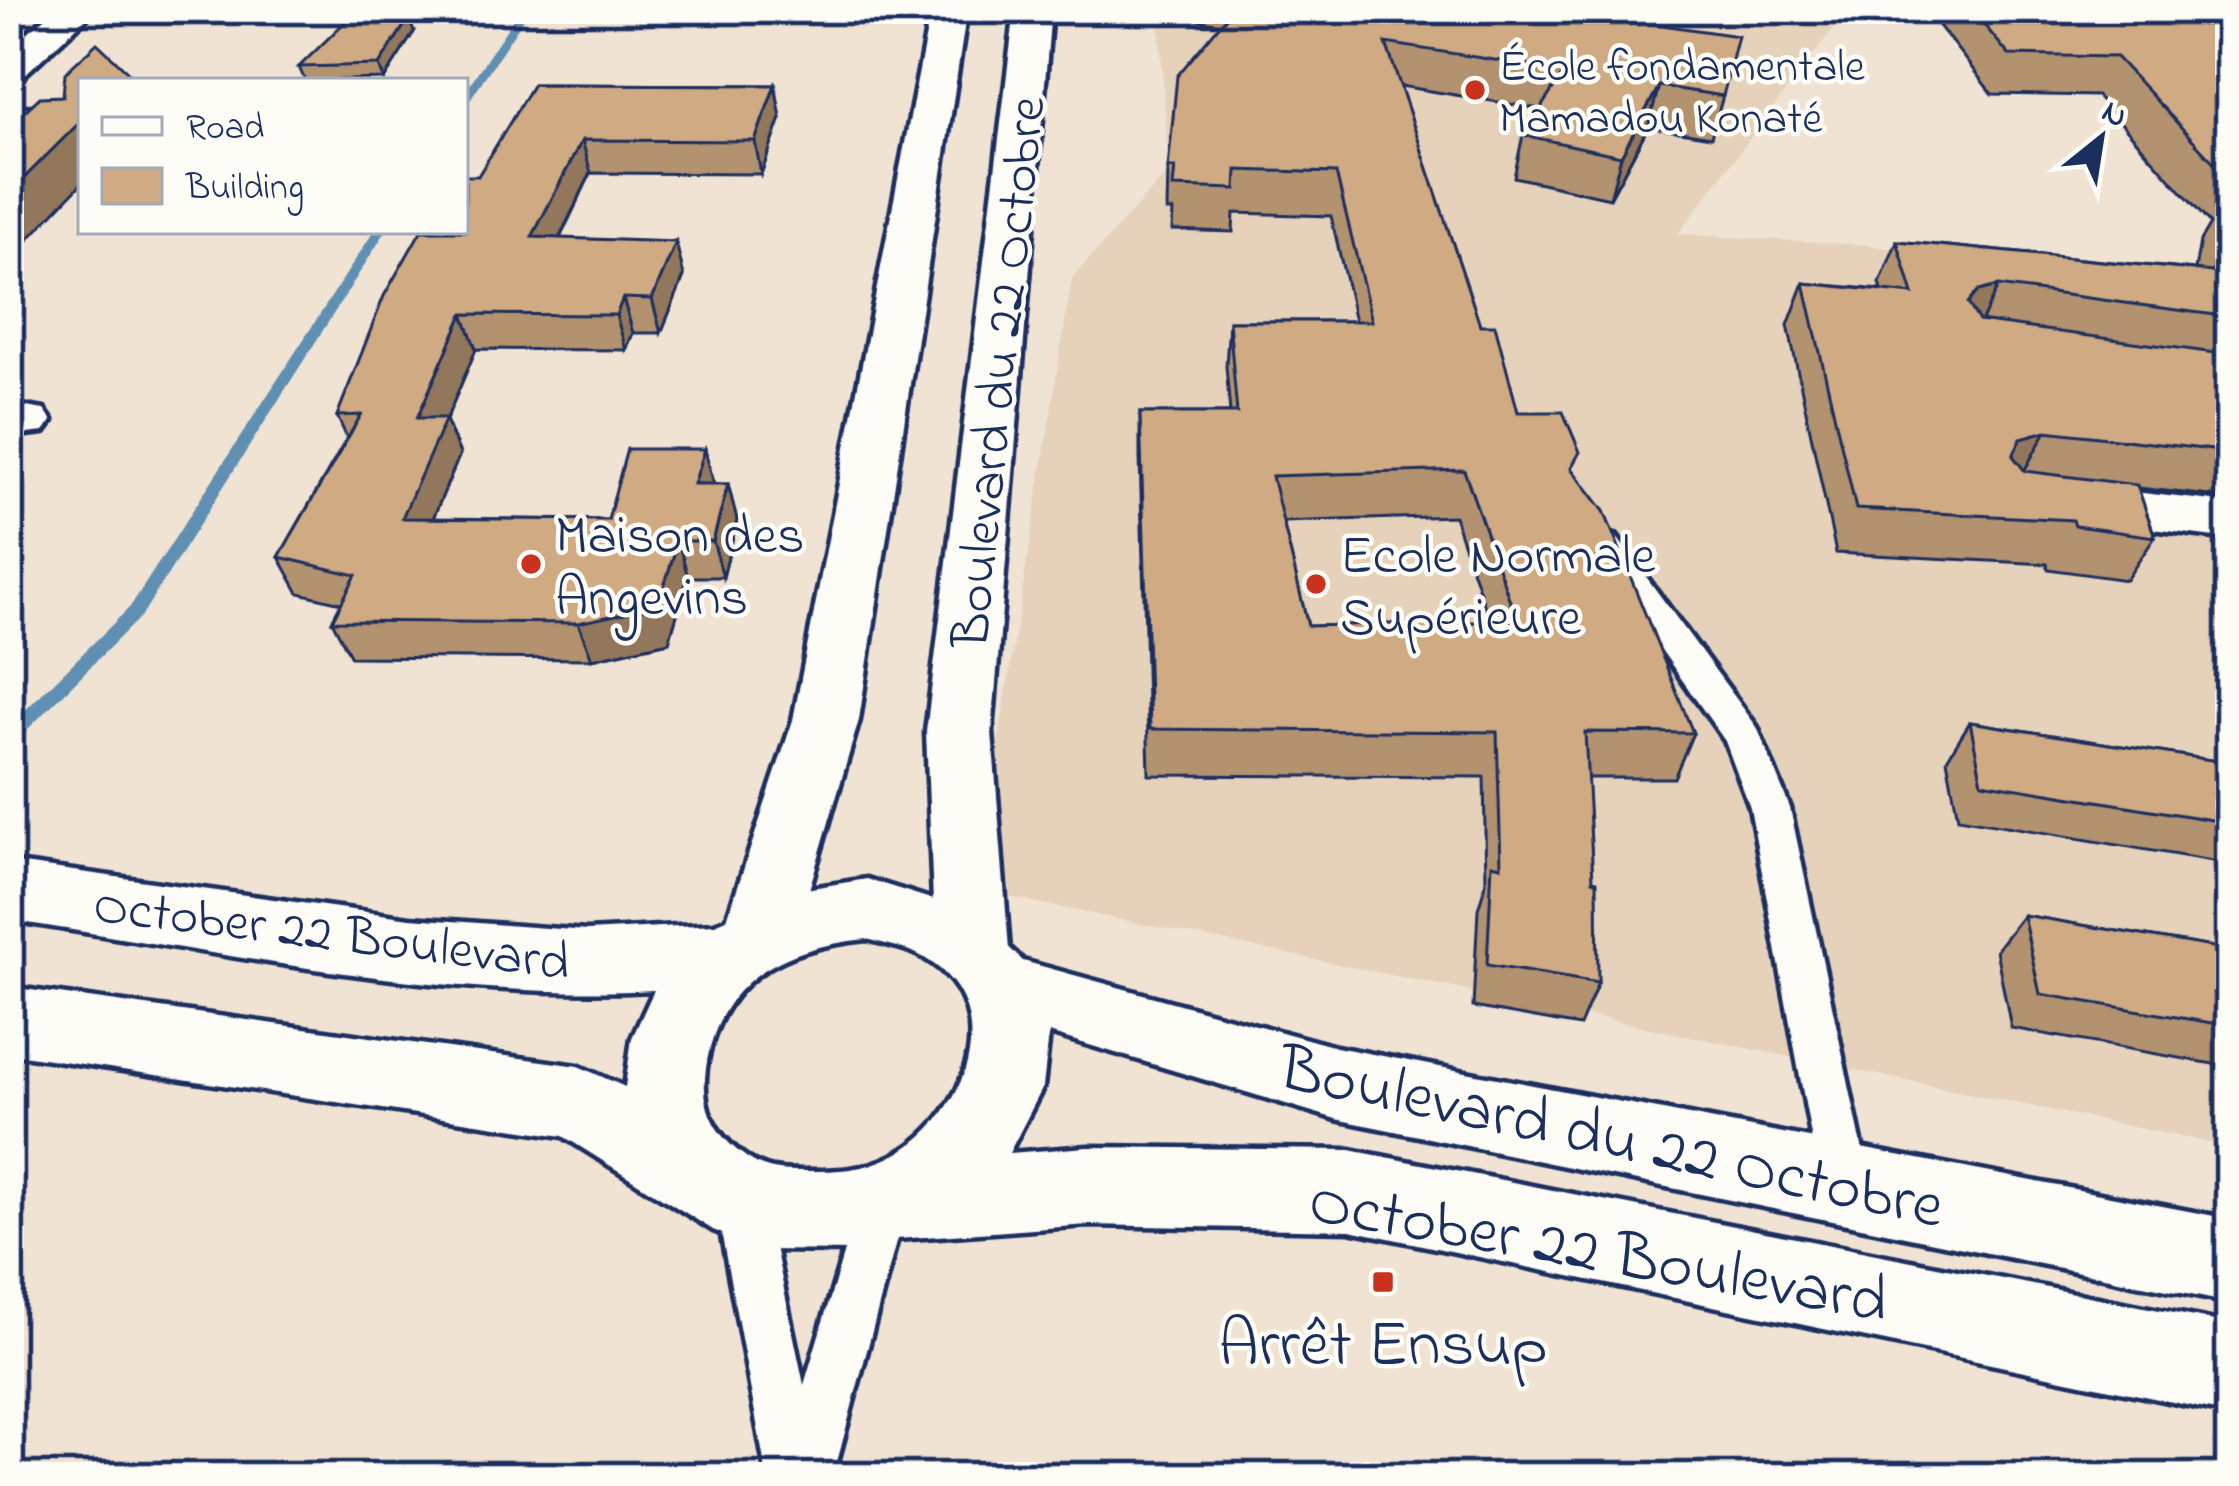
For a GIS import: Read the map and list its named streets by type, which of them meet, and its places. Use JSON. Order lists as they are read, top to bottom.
{
  "streets": {
    "main road": ["Boulevard du 22 Octobre", "October 22 Boulevard"]
  },
  "crossings": [
    ["Boulevard du 22 Octobre", "October 22 Boulevard"]
  ],
  "places": {
    "other": ["École fondamentale Mamadou Konaté", "Maison des Angevins", "Ecole Normale Supérieure"],
    "transit": ["Arrêt Ensup"]
  },
  "legend": ["Road", "Building"],
  "north": "top right"
}
